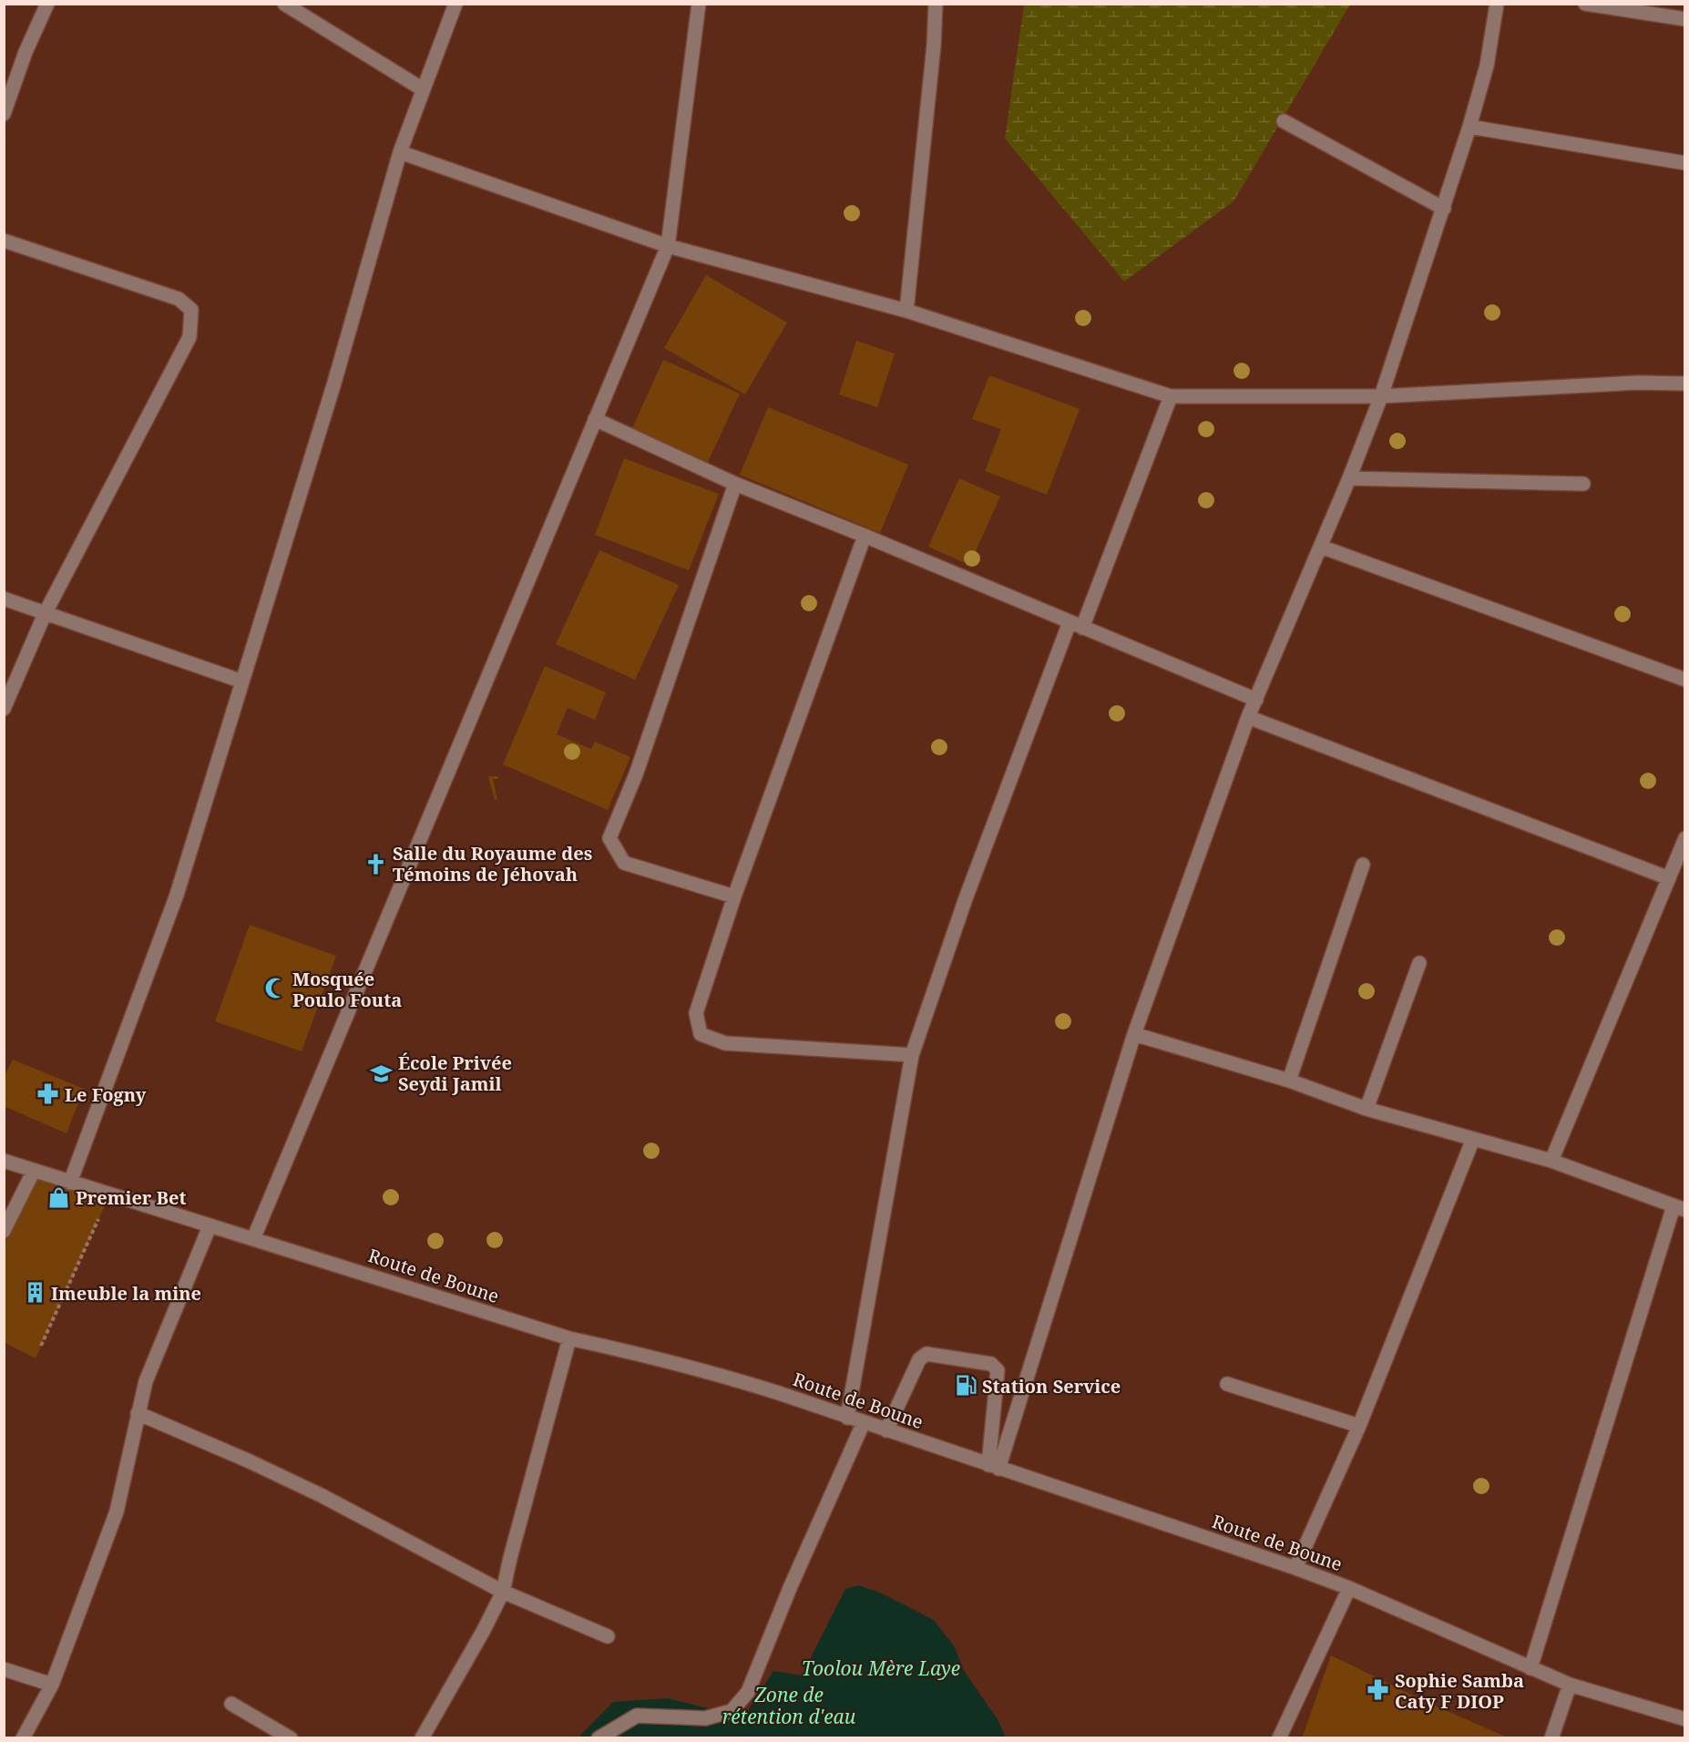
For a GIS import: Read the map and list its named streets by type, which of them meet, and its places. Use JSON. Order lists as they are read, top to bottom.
{
  "streets": {
    "street": ["Route de Boune"]
  },
  "water": ["Toolou Mère Laye", "Zone de rétention d'eau"],
  "places": {
    "church": ["Salle du Royaume des Témoins de Jéhovah"],
    "mosque": ["Mosquée Poulo Fouta"],
    "school or university": ["École Privée Seydi Jamil"],
    "pharmacy": ["Le Fogny", "Sophie Samba Caty F DIOP"],
    "shop": ["Premier Bet"],
    "building": ["Imeuble la mine"],
    "fuel station": ["Station Service"]
  }
}
